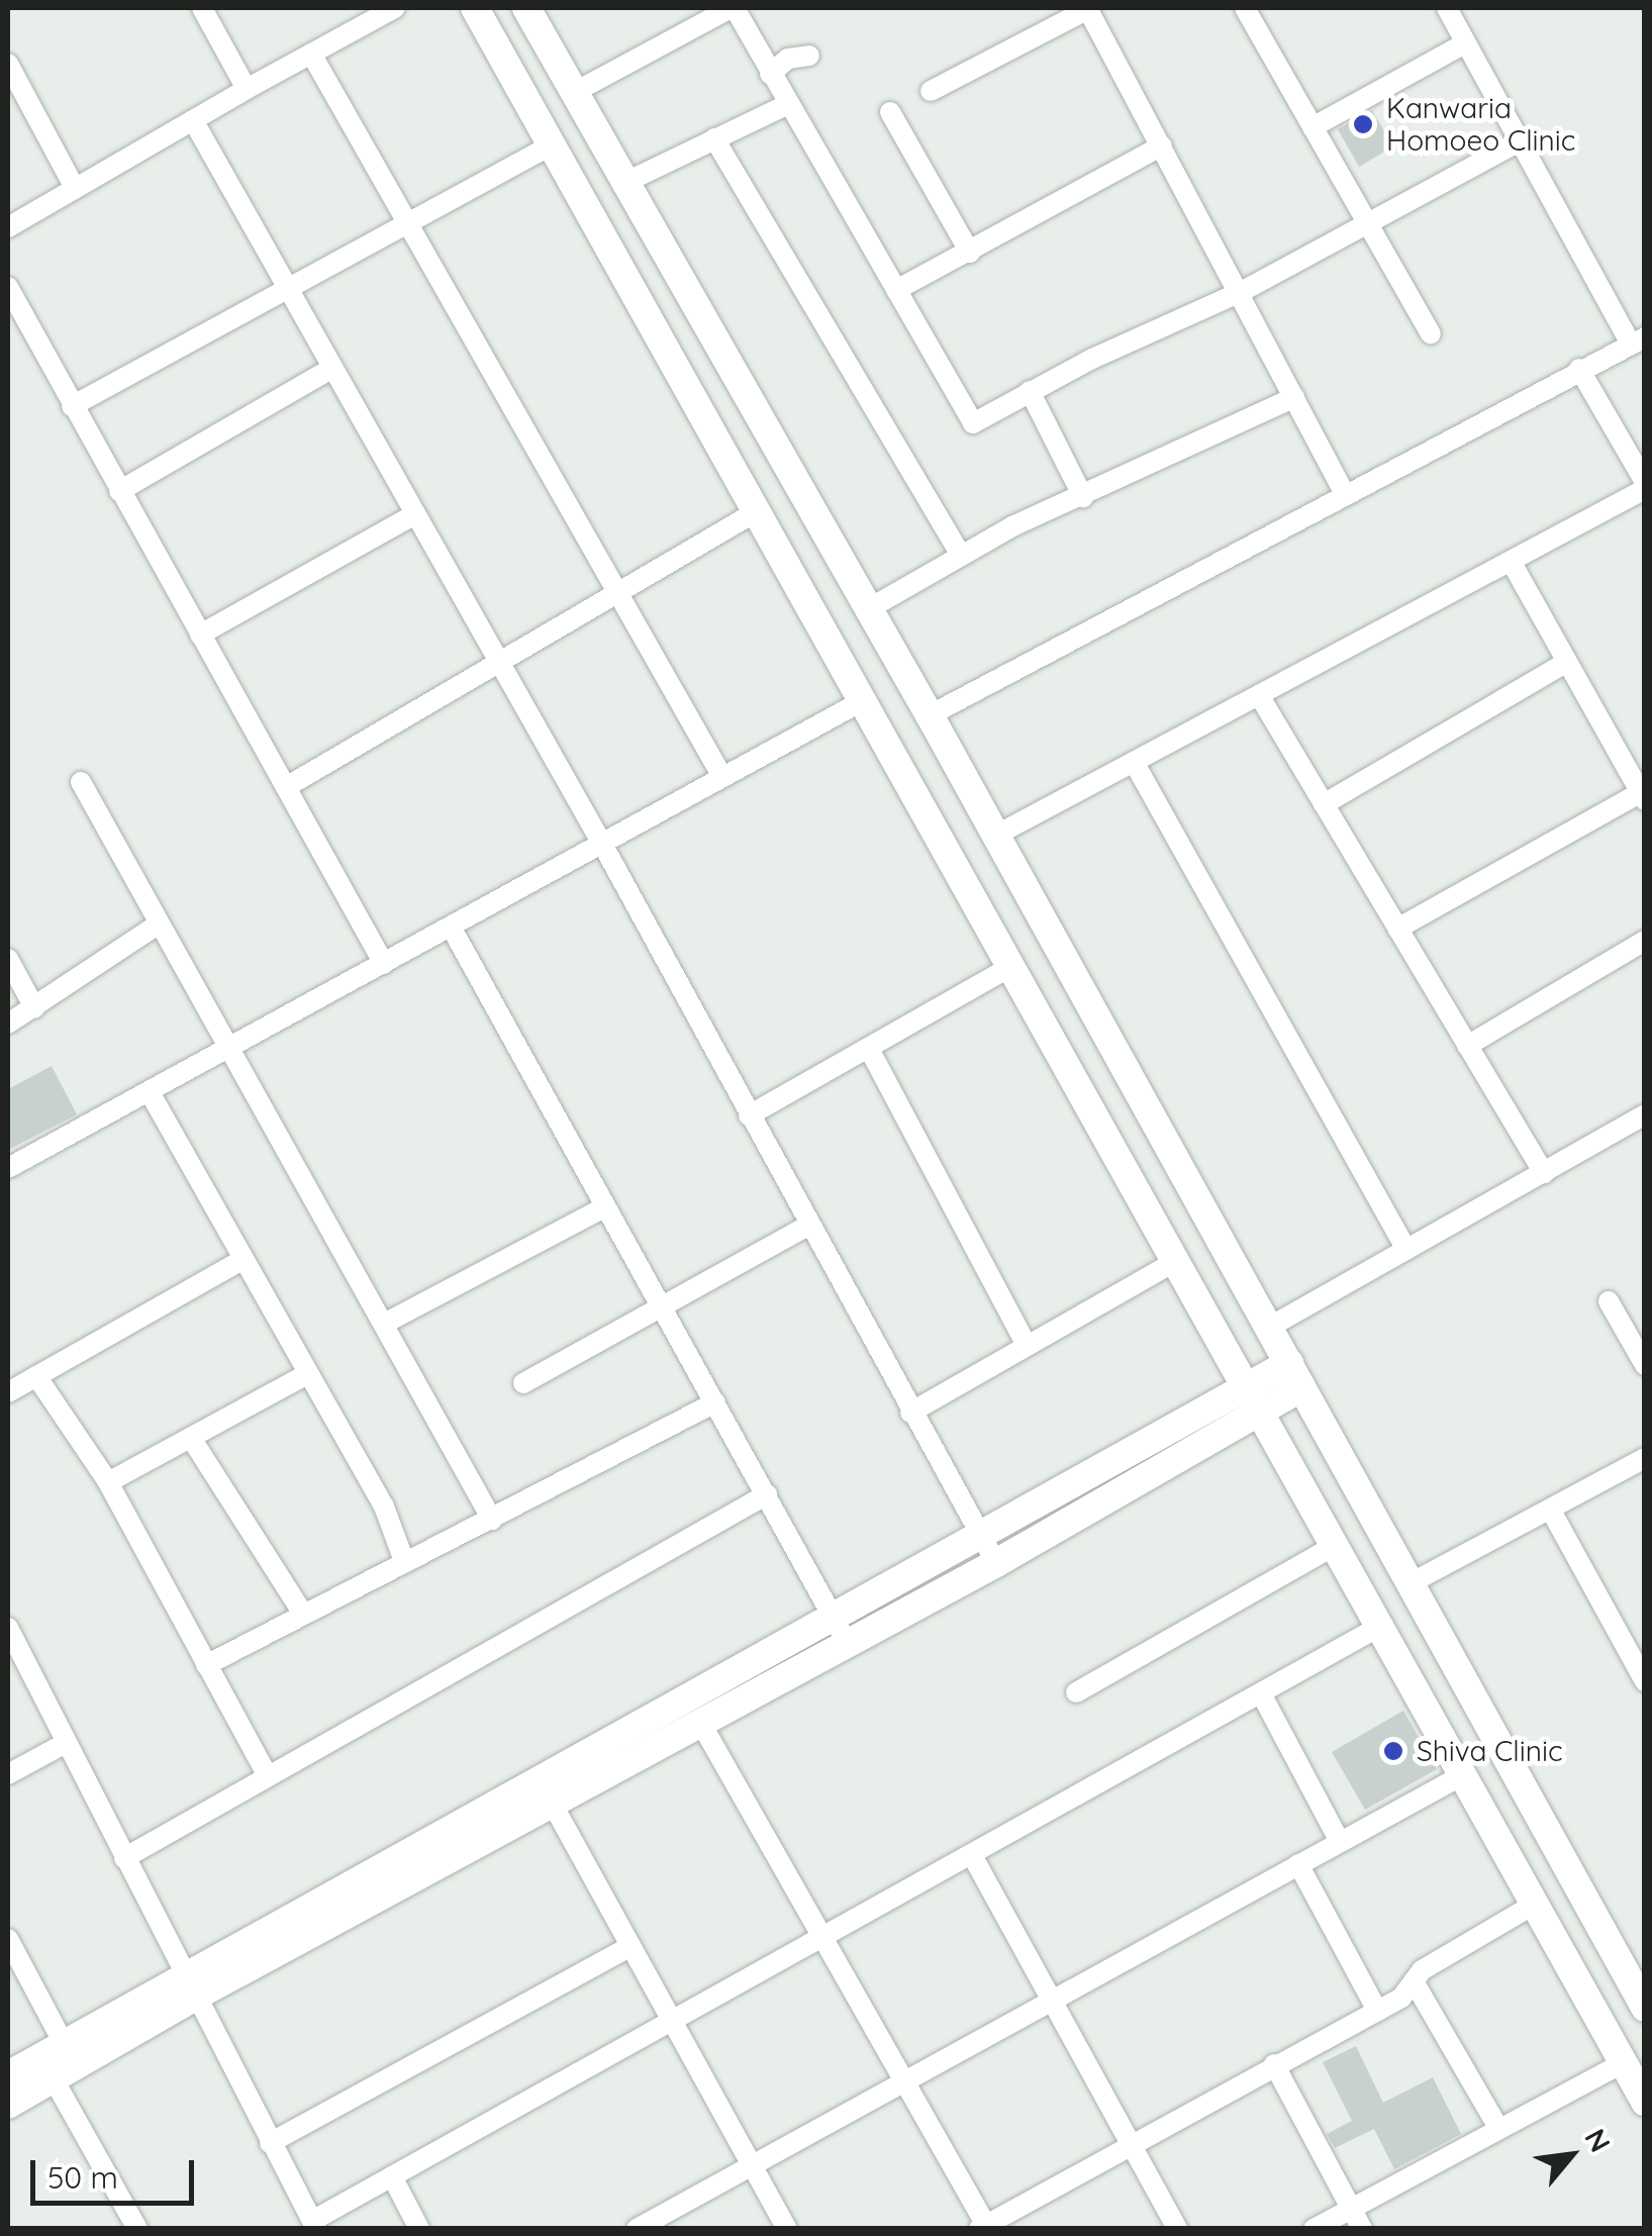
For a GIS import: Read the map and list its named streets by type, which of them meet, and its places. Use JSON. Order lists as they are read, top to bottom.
{
  "places": ["Kanwaria Homoeo Clinic", "Shiva Clinic"],
  "scale_bar": "50 m",
  "north": "top right"
}
